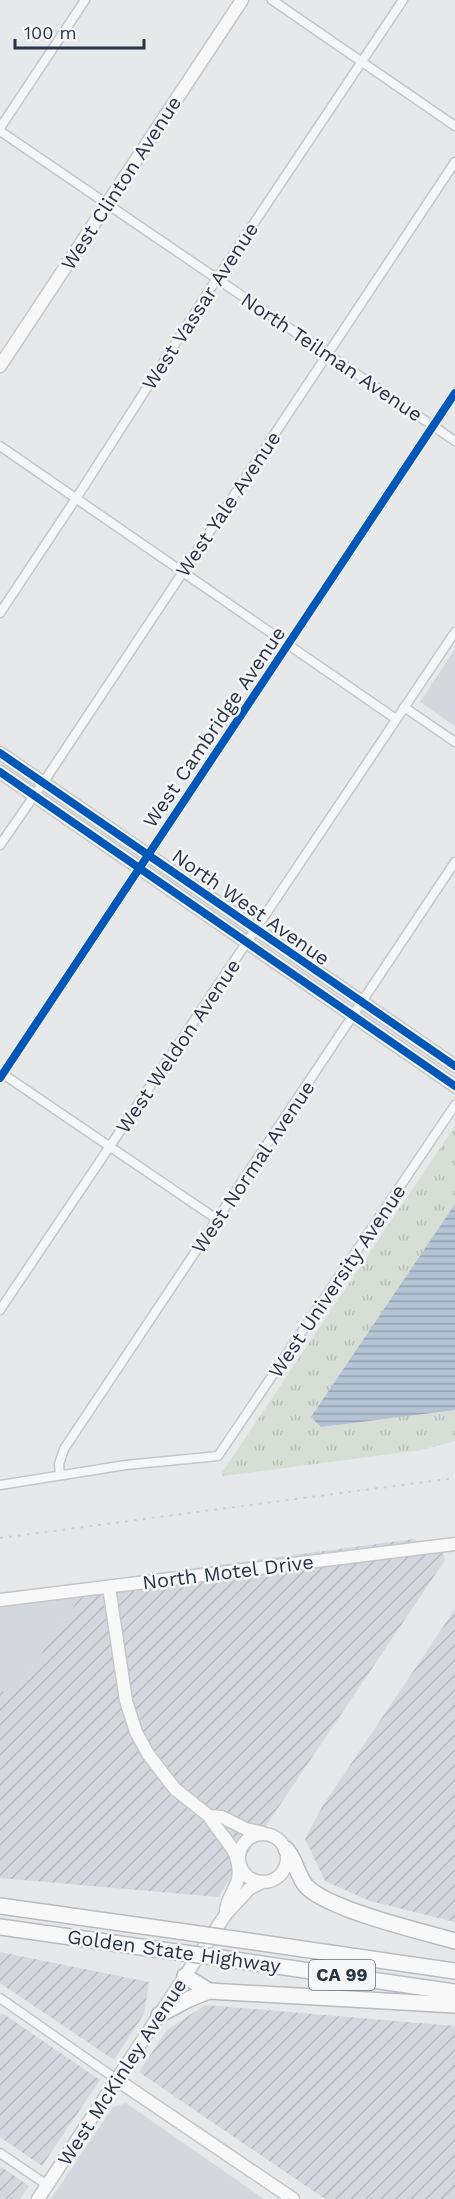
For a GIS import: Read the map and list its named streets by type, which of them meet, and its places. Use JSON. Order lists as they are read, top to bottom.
{
  "streets": {
    "highway": ["Golden State Highway", "CA 99"],
    "main road": [
      "West Clinton Avenue",
      "North West Avenue",
      "North Motel Drive",
      "West McKinley Avenue"
    ],
    "street": [
      "West Vassar Avenue",
      "North Teilman Avenue",
      "West Yale Avenue",
      "West Cambridge Avenue",
      "West Weldon Avenue",
      "West Normal Avenue",
      "West University Avenue"
    ]
  },
  "crossings": [
    ["West Clinton Avenue", "North Teilman Avenue"],
    ["West Vassar Avenue", "North Teilman Avenue"],
    ["North Teilman Avenue", "West Yale Avenue"],
    ["North Teilman Avenue", "West Cambridge Avenue"],
    ["West Yale Avenue", "North West Avenue"],
    ["West Cambridge Avenue", "North West Avenue"],
    ["North West Avenue", "West Weldon Avenue"],
    ["North West Avenue", "West Normal Avenue"],
    ["West Normal Avenue", "West University Avenue"]
  ],
  "scale_bar": "100 m"
}
